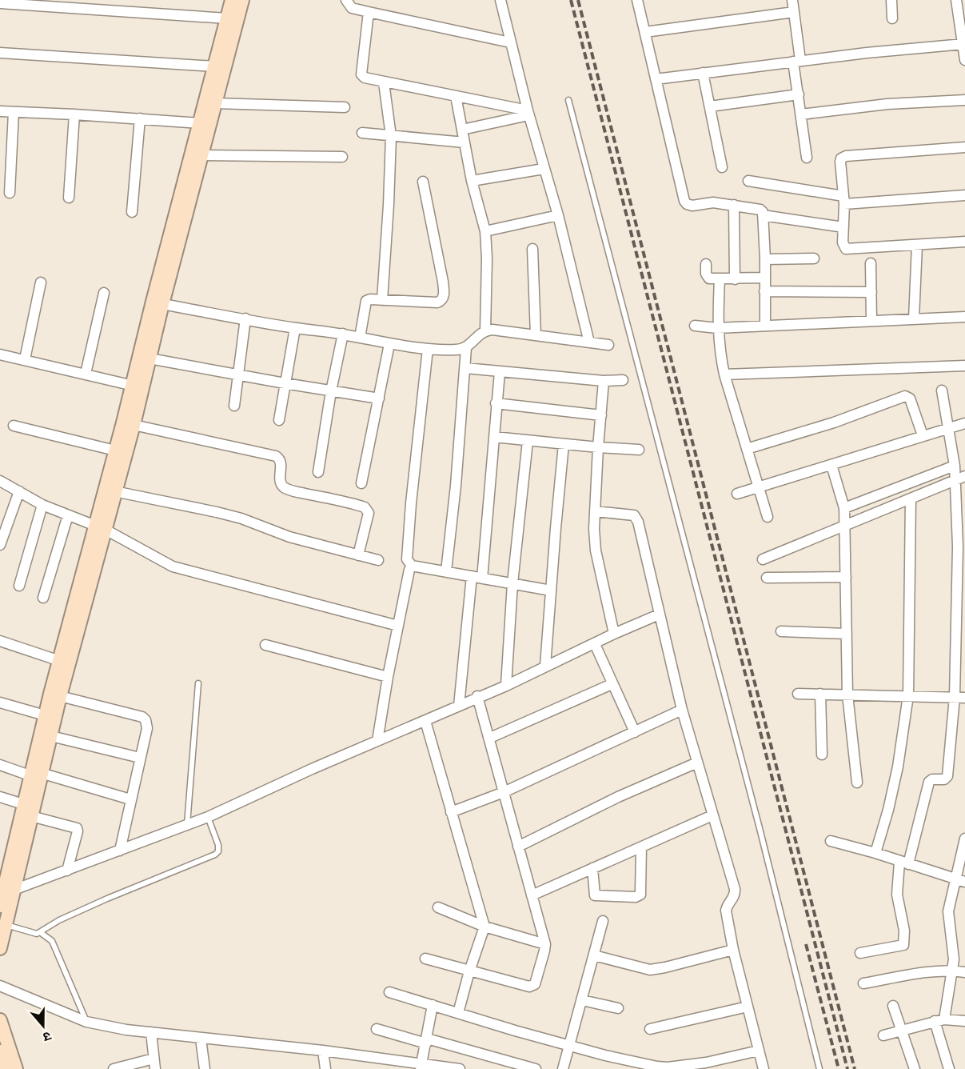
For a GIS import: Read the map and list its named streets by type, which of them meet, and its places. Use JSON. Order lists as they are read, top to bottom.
{
  "north": "bottom"
}
